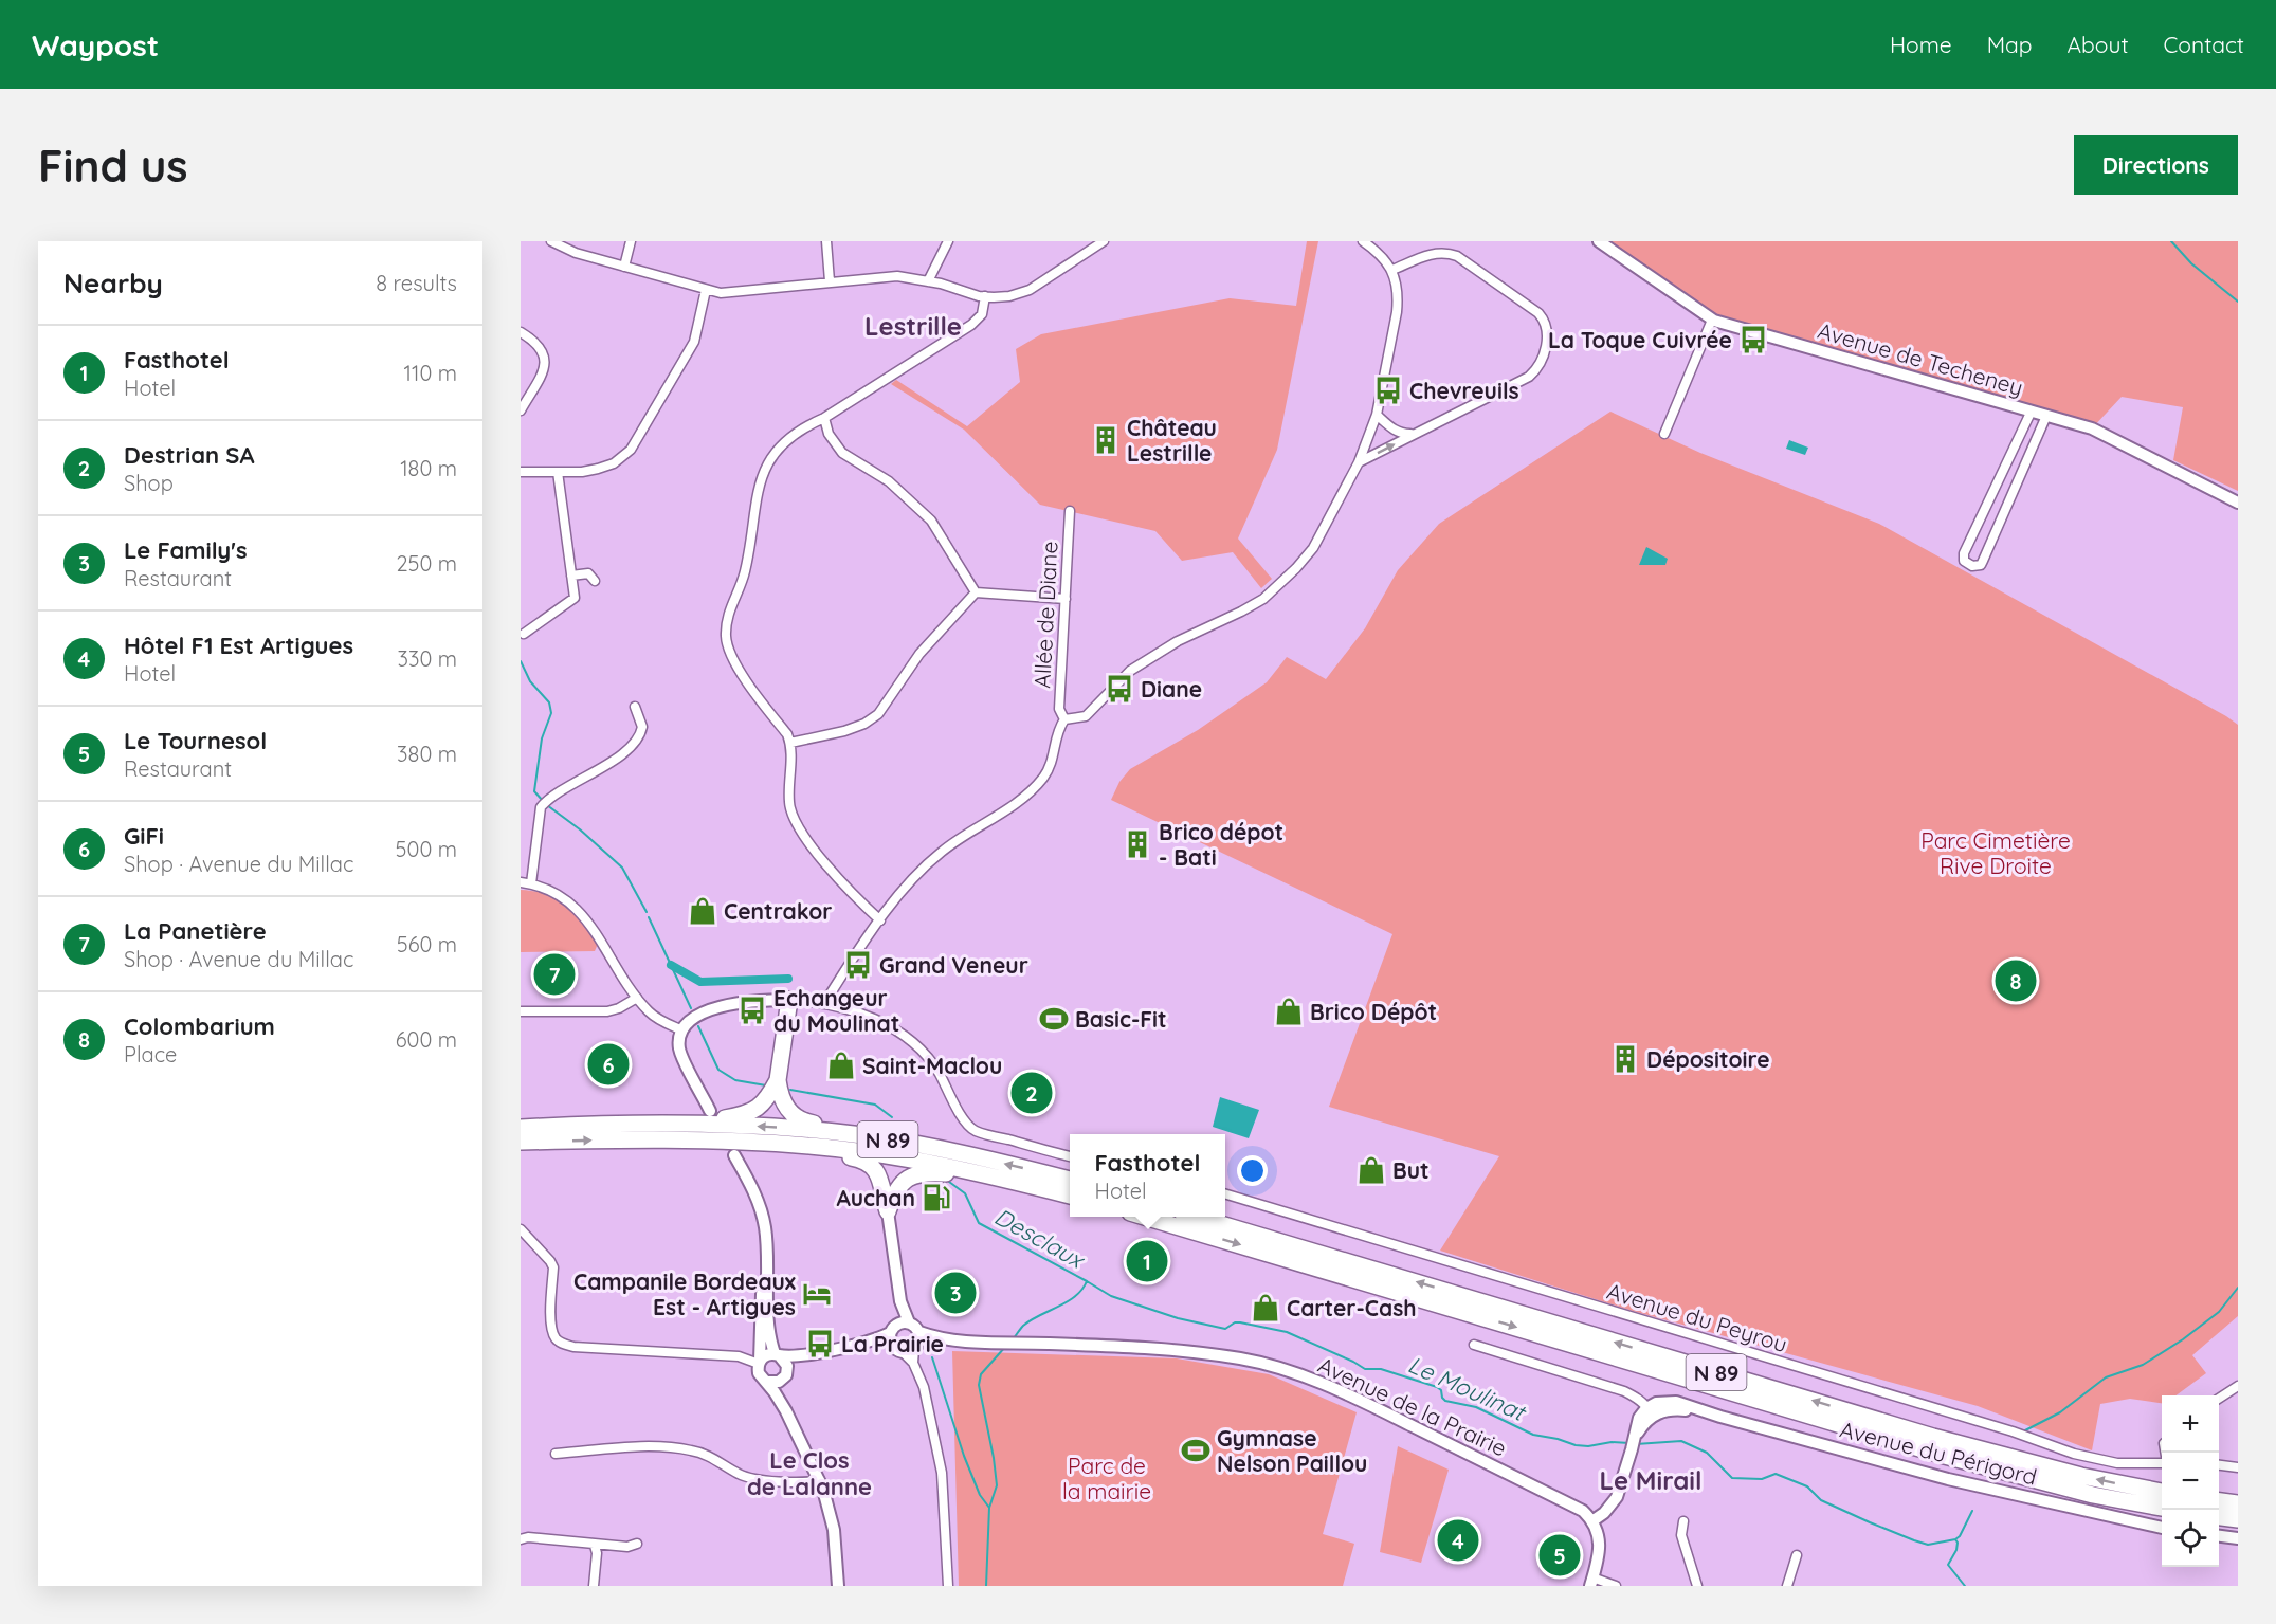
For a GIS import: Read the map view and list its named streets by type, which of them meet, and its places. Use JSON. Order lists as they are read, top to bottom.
{
  "streets": {
    "highway": ["N 89"],
    "street": [
      "Avenue de Techeney",
      "Allée de Diane",
      "Avenue du Peyrou",
      "Avenue de la Prairie",
      "Avenue du Périgord"
    ]
  },
  "districts": ["Lestrille", "Le Clos de Lalanne", "Le Mirail"],
  "water": ["Desclaux", "Le Moulinat"],
  "parks": ["Parc Cimetière Rive Droite", "Parc de la mairie"],
  "places": {
    "bus stop": [
      "La Toque Cuivrée",
      "Chevreuils",
      "Diane",
      "Grand Veneur",
      "Echangeur du Moulinat",
      "La Prairie"
    ],
    "building": ["Château Lestrille", "Brico dépot - Bati", "Dépositoire"],
    "shop": [
      "Centrakor",
      "Brico Dépôt",
      "Saint-Maclou",
      "But",
      "Carter-Cash"
    ],
    "sports": ["Basic-Fit", "Gymnase Nelson Paillou"],
    "fuel station": ["Auchan"],
    "hotel": ["Campanile Bordeaux Est - Artigues"]
  },
  "page": {
    "header": "Waypost",
    "nav": [
      "Home",
      "Map",
      "About",
      "Contact"
    ],
    "buttons": "Directions",
    "title": "Find us",
    "heading": ["Nearby", "8 results"],
    "list": [
      {
        "mark": "1",
        "name": "Fasthotel",
        "note": "Hotel",
        "value": "110 m"
      },
      {
        "mark": "2",
        "name": "Destrian SA",
        "note": "Shop",
        "value": "180 m"
      },
      {
        "mark": "3",
        "name": "Le Family's",
        "note": "Restaurant",
        "value": "250 m"
      },
      {
        "mark": "4",
        "name": "Hôtel F1 Est Artigues",
        "note": "Hotel",
        "value": "330 m"
      },
      {
        "mark": "5",
        "name": "Le Tournesol",
        "note": "Restaurant",
        "value": "380 m"
      },
      {
        "mark": "6",
        "name": "GiFi",
        "note": "Shop · Avenue du Millac",
        "value": "500 m"
      },
      {
        "mark": "7",
        "name": "La Panetière",
        "note": "Shop · Avenue du Millac",
        "value": "560 m"
      },
      {
        "mark": "8",
        "name": "Colombarium",
        "note": "Place",
        "value": "600 m"
      }
    ],
    "pins": [
      "7",
      "8",
      "6",
      "2",
      "1",
      "3",
      "4",
      "5"
    ],
    "popup": ["Fasthotel", "Hotel"],
    "map_buttons": ["+", "−"]
  }
}
